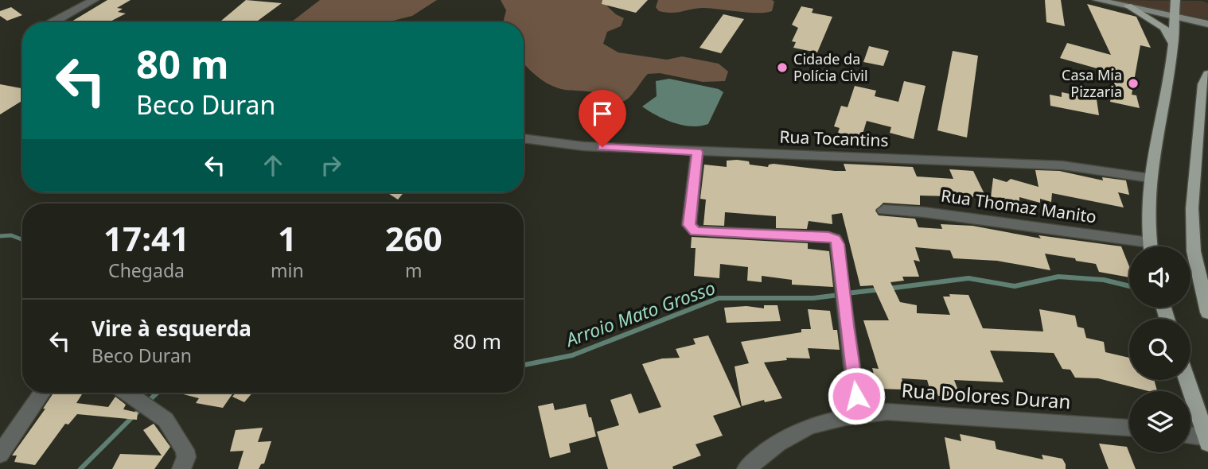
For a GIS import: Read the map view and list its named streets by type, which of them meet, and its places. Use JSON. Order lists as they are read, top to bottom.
{
  "streets": {
    "street": ["Rua Tocantins", "Rua Thomaz Manito", "Rua Dolores Duran"]
  },
  "water": ["Arroio Mato Grosso"],
  "places": ["Cidade da Polícia Civil", "Casa Mia Pizzaria"],
  "page": {
    "turn": ["80 m", "Beco Duran"],
    "eta": [
      "17:41",
      "Chegada",
      "1",
      "min",
      "260",
      "m"
    ],
    "list": [
      {
        "name": "Vire à esquerda",
        "note": "Beco Duran",
        "value": "80 m"
      }
    ]
  }
}
